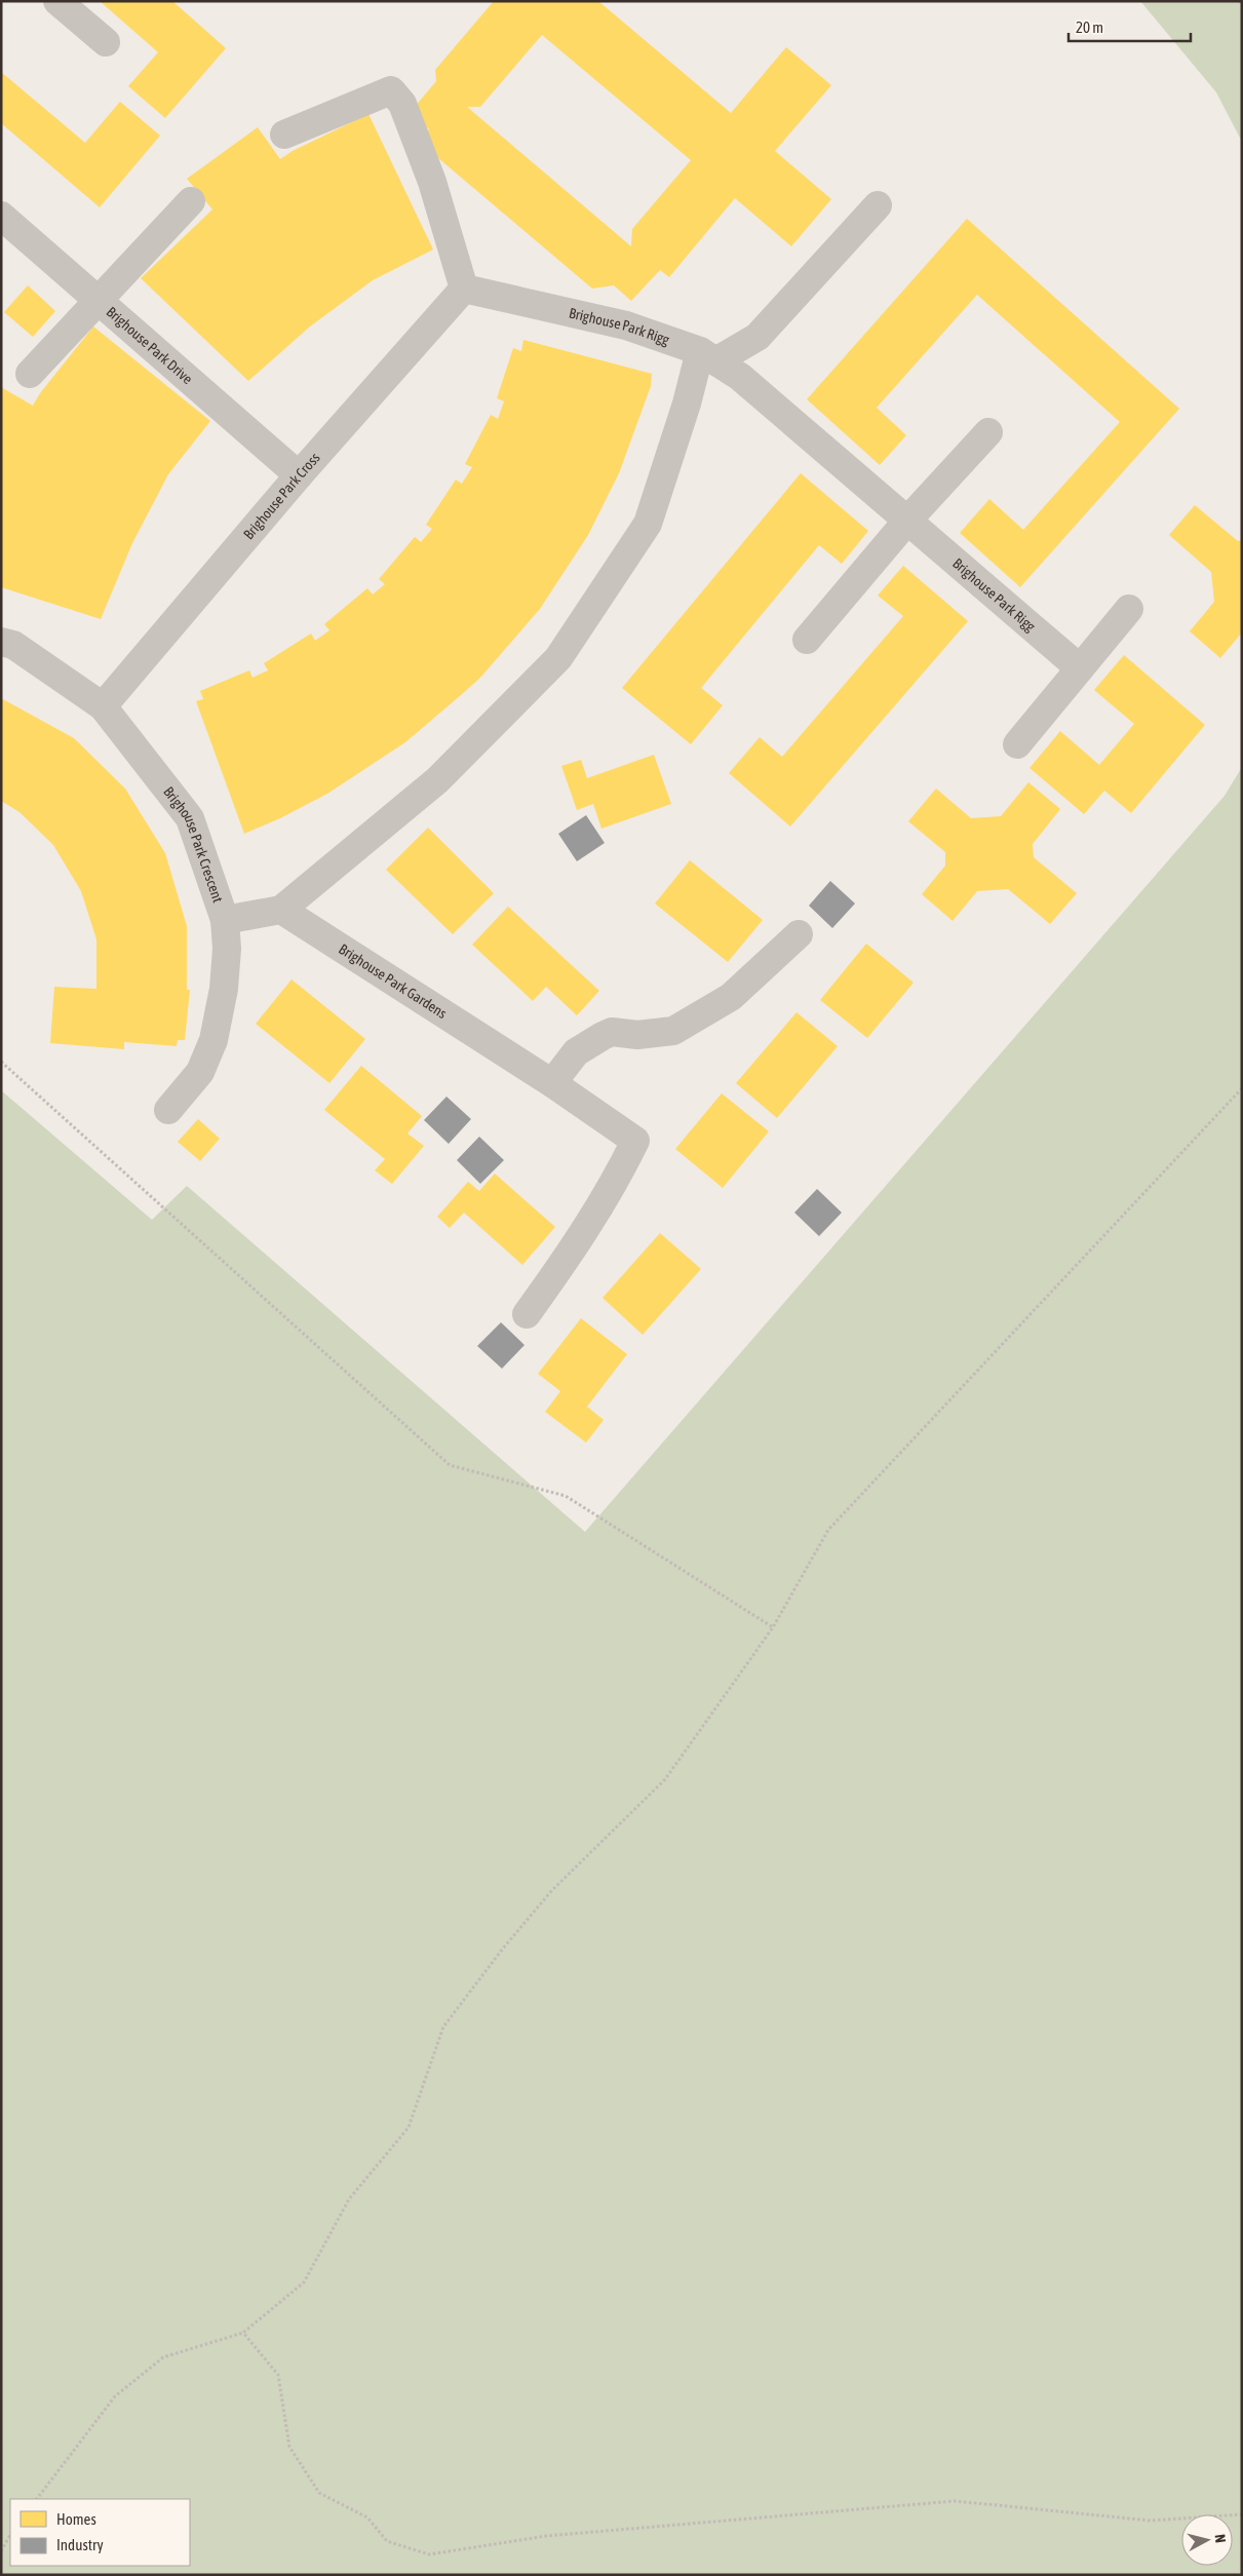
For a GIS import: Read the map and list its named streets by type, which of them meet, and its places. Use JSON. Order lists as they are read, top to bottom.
{
  "streets": {
    "street": [
      "Brighouse Park Rigg",
      "Brighouse Park Drive",
      "Brighouse Park Cross",
      "Brighouse Park Crescent",
      "Brighouse Park Gardens"
    ]
  },
  "crossings": [
    ["Brighouse Park Rigg", "Brighouse Park Cross"],
    ["Brighouse Park Drive", "Brighouse Park Cross"],
    ["Brighouse Park Cross", "Brighouse Park Crescent"]
  ],
  "legend": ["Homes", "Industry"],
  "scale_bar": "20 m",
  "north": "right"
}
